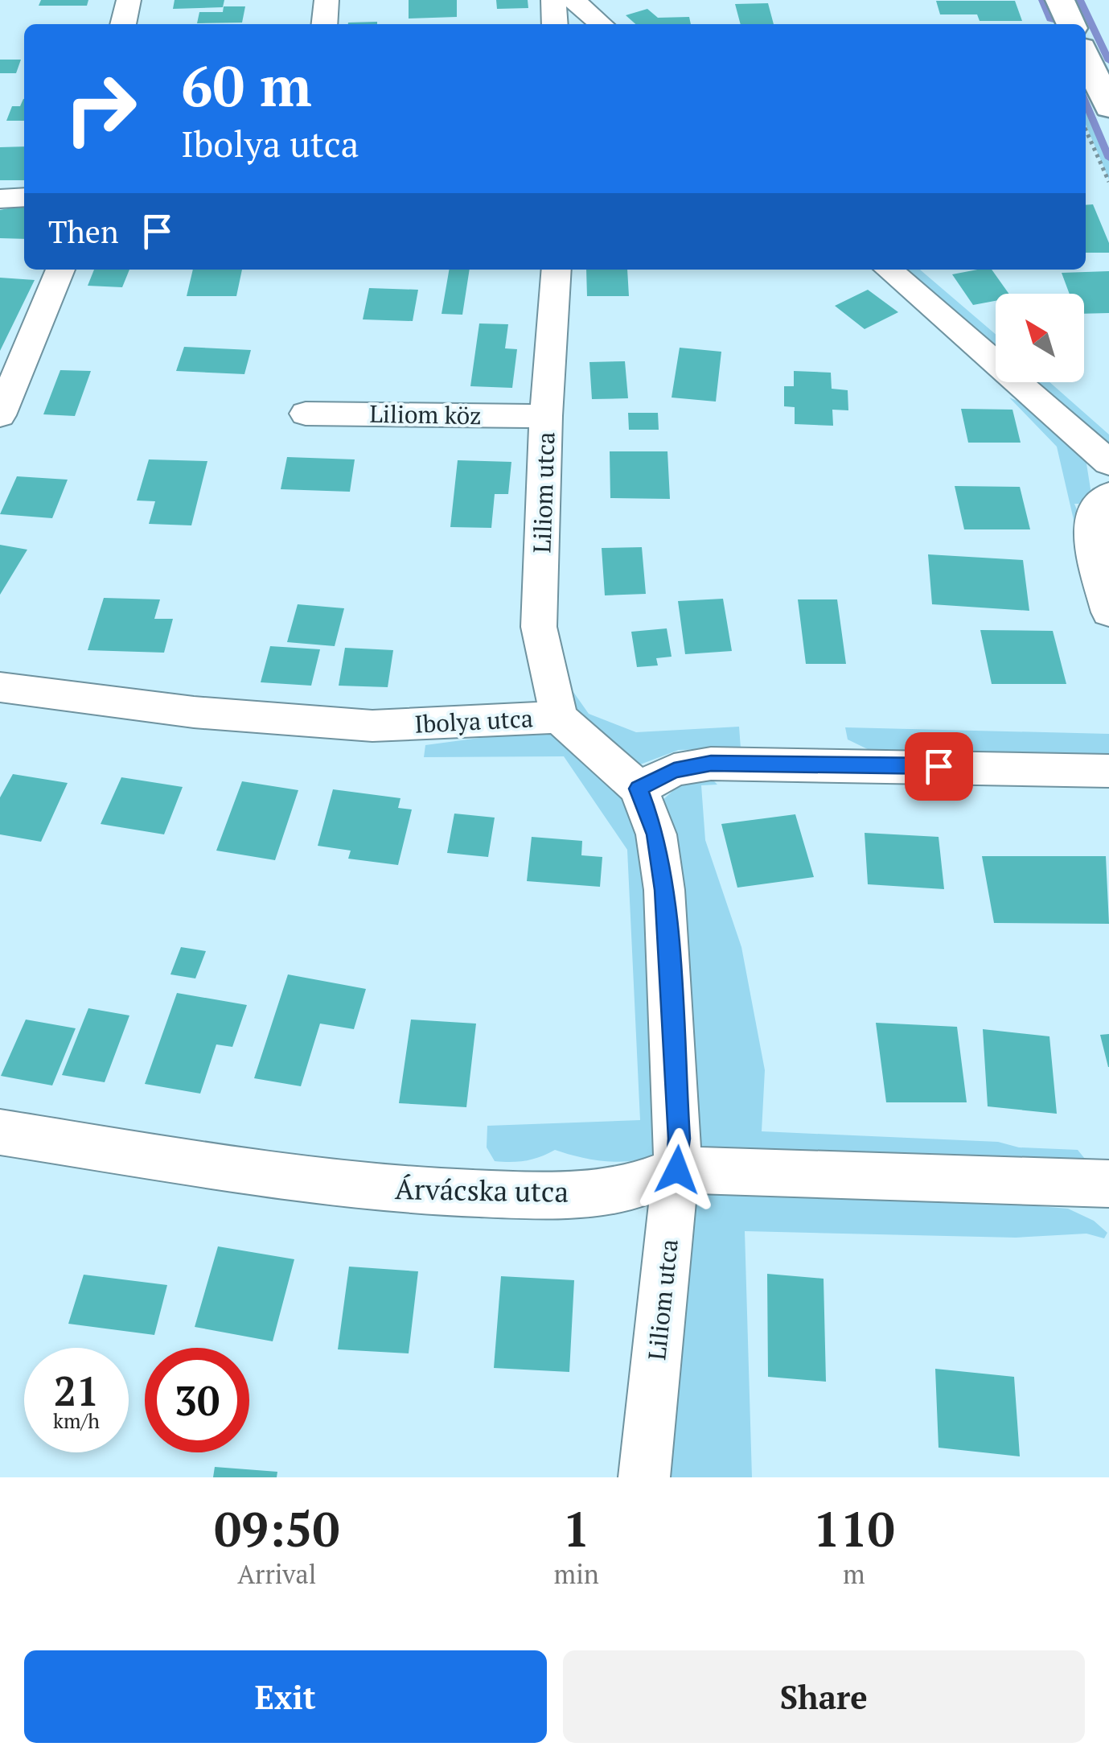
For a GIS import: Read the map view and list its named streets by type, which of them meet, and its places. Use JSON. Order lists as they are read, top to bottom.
{
  "streets": {
    "street": [
      "Liliom köz",
      "Liliom utca",
      "Ibolya utca",
      "Árvácska utca"
    ]
  },
  "crossings": [
    ["Liliom köz", "Liliom utca"],
    ["Liliom utca", "Ibolya utca"],
    ["Liliom utca", "Árvácska utca"]
  ],
  "north": "top left",
  "page": {
    "turn": ["60 m", "Ibolya utca"],
    "then": "Then",
    "speed": "21 km/h",
    "limit": "30",
    "eta": [
      "09:50",
      "Arrival",
      "1",
      "min",
      "110",
      "m"
    ],
    "buttons": ["Exit", "Share"]
  }
}
